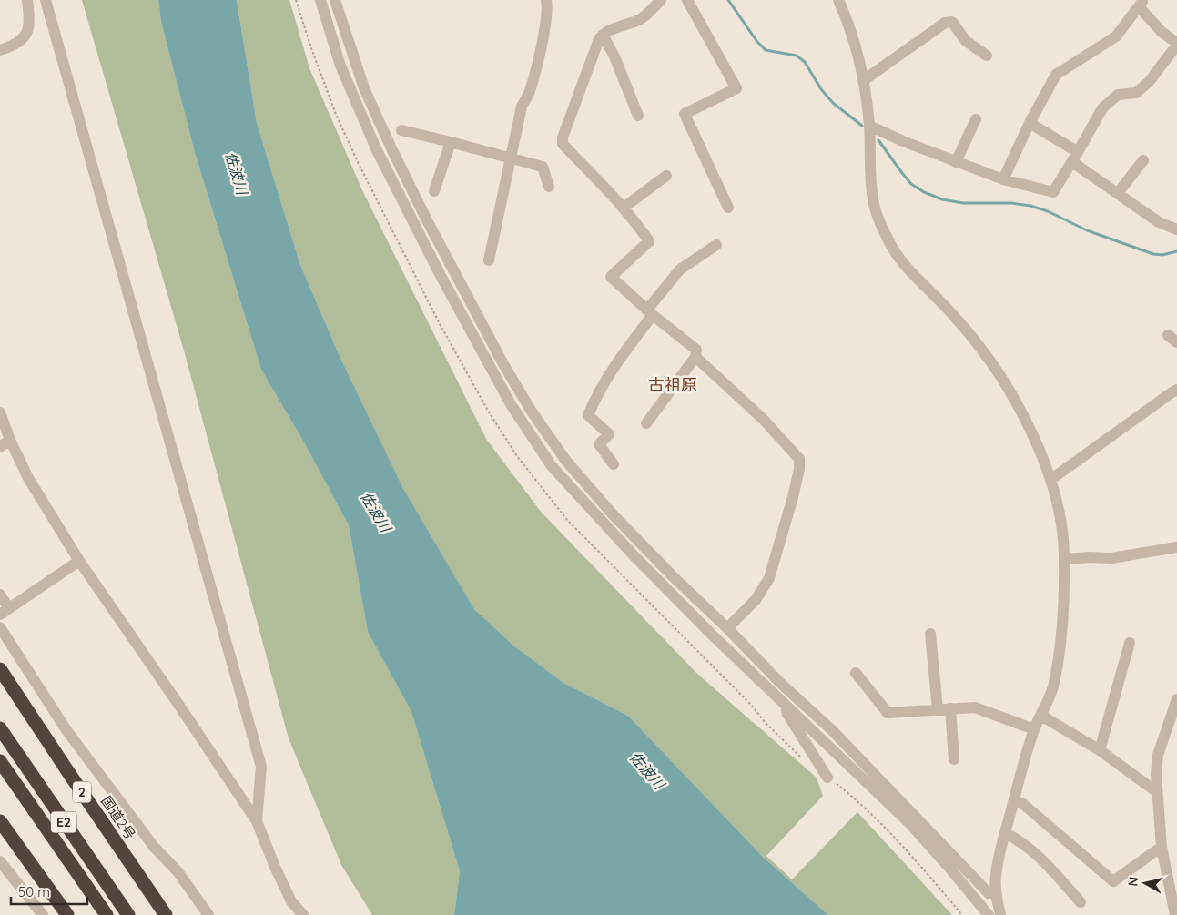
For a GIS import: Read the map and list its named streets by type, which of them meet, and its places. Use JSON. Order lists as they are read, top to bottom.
{
  "streets": {
    "highway": ["2", "国道2号", "E2"]
  },
  "districts": ["古祖原"],
  "water": ["佐波川"],
  "scale_bar": "50 m",
  "north": "left"
}
